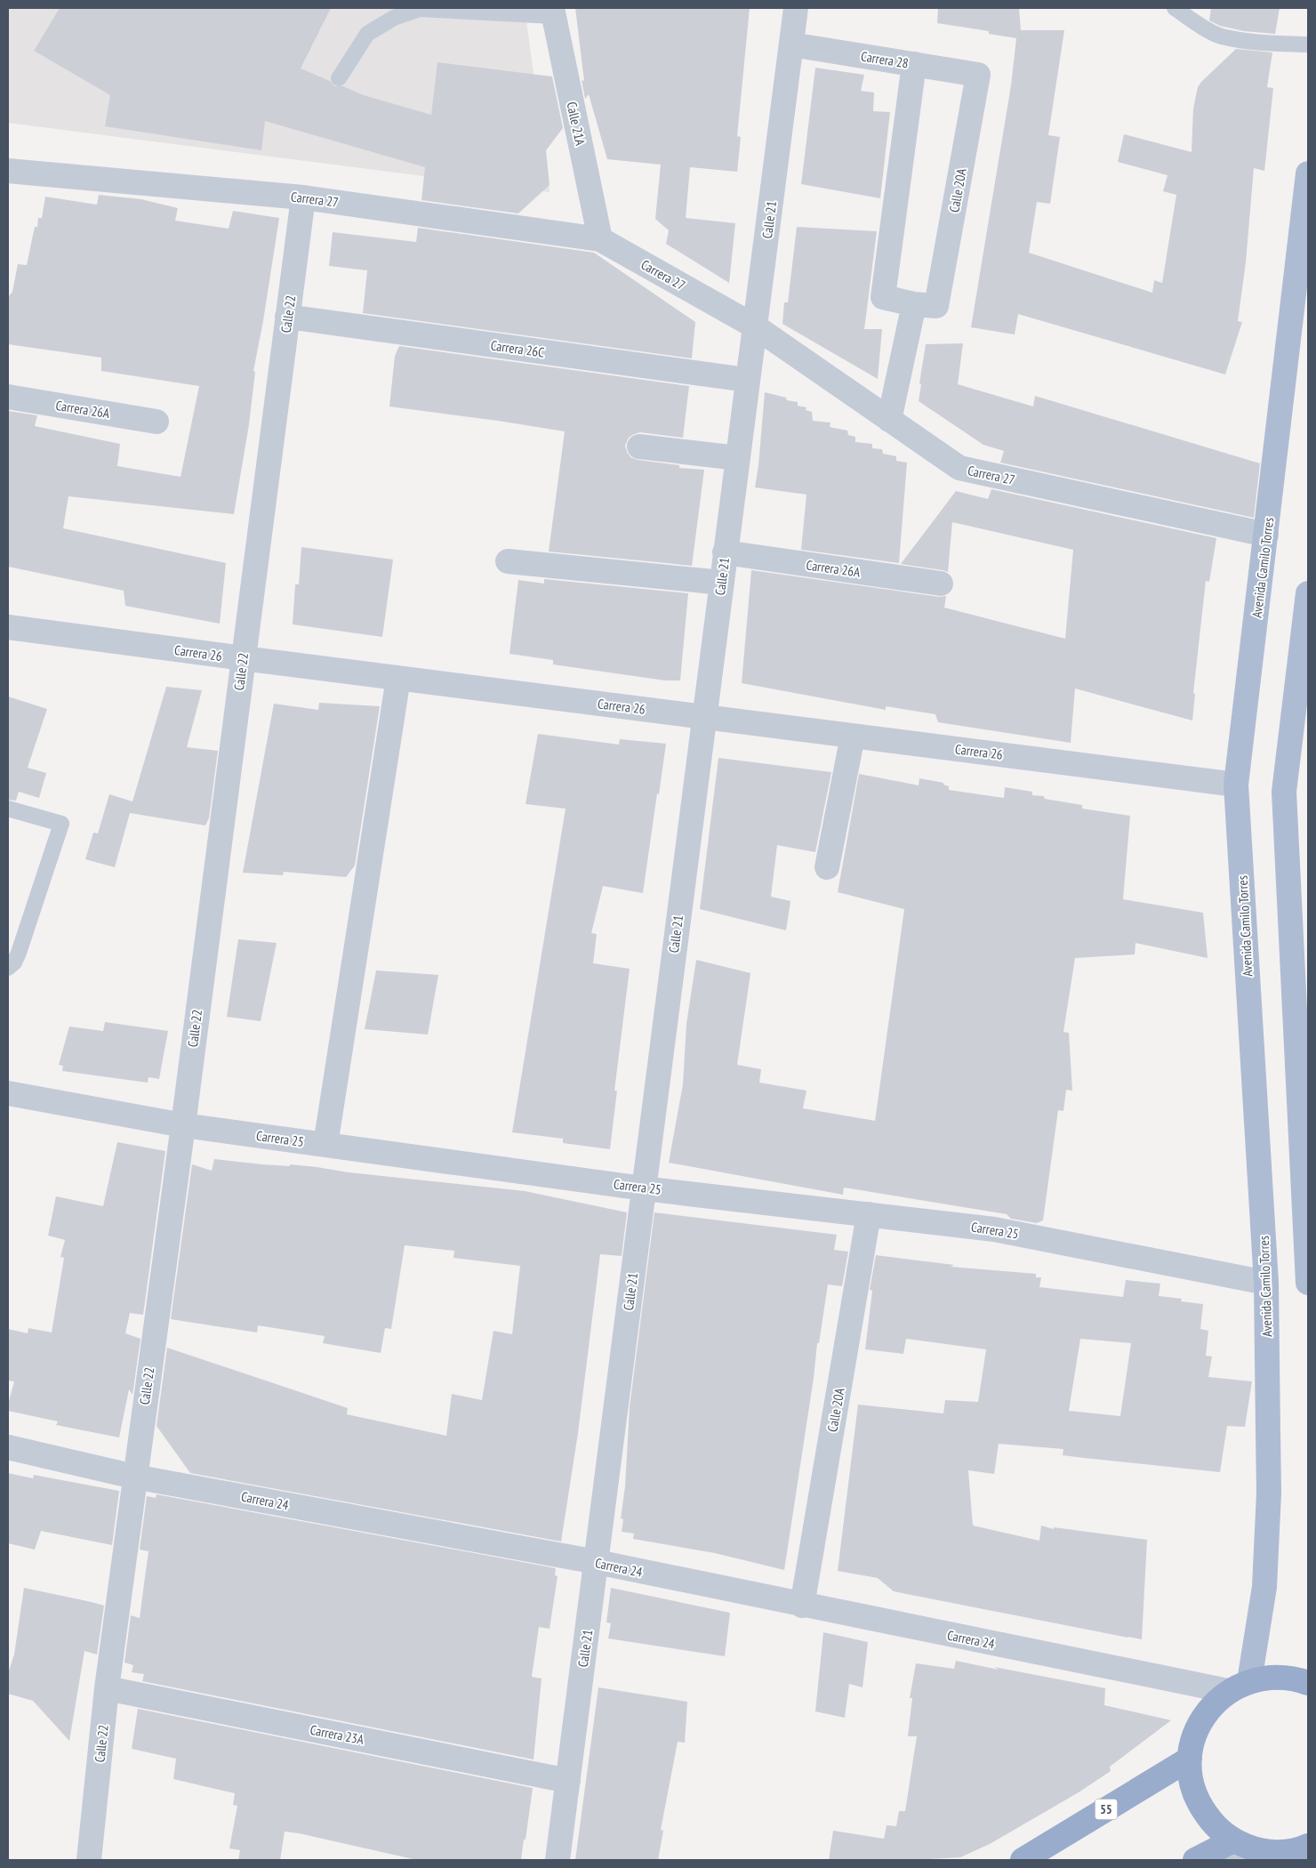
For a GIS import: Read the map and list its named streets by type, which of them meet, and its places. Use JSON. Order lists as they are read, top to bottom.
{
  "streets": {
    "highway": ["55"],
    "main road": ["Avenida Camilo Torres"],
    "street": [
      "Carrera 28",
      "Calle 21A",
      "Calle 20A",
      "Carrera 27",
      "Calle 21",
      "Calle 22",
      "Carrera 26C",
      "Carrera 26A",
      "Carrera 26",
      "Carrera 25",
      "Carrera 24",
      "Carrera 23A"
    ]
  },
  "crossings": [
    ["Carrera 28", "Calle 20A"],
    ["Carrera 28", "Calle 21"],
    ["Calle 21A", "Carrera 27"],
    ["Calle 20A", "Carrera 27"],
    ["Calle 20A", "Carrera 25"],
    ["Calle 20A", "Carrera 24"],
    ["Carrera 27", "Calle 21"],
    ["Carrera 27", "Calle 22"],
    ["Carrera 27", "Avenida Camilo Torres"],
    ["Calle 21", "Carrera 26C"],
    ["Calle 21", "Carrera 26A"],
    ["Calle 21", "Carrera 26"],
    ["Calle 21", "Carrera 25"],
    ["Calle 21", "Carrera 24"],
    ["Calle 21", "Carrera 23A"],
    ["Calle 22", "Carrera 26C"],
    ["Calle 22", "Carrera 26"],
    ["Calle 22", "Carrera 25"],
    ["Calle 22", "Carrera 24"],
    ["Calle 22", "Carrera 23A"],
    ["Avenida Camilo Torres", "Carrera 26"],
    ["Avenida Camilo Torres", "Carrera 25"],
    ["Avenida Camilo Torres", "Carrera 24"]
  ]
}
